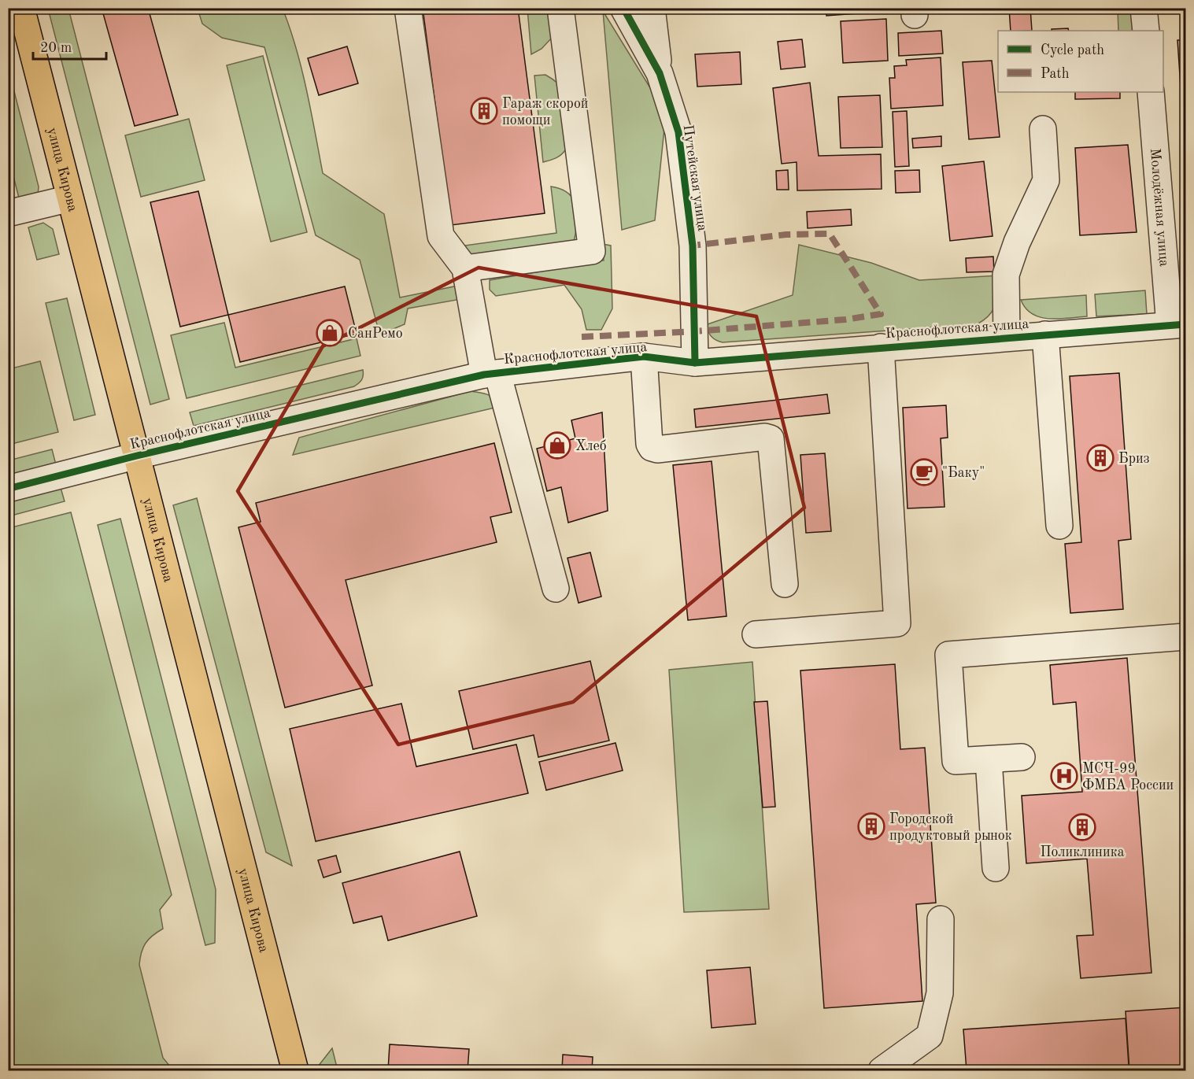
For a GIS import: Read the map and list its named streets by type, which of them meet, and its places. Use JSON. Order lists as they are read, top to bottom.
{
  "streets": {
    "main road": ["улица Кирова"],
    "street": ["Путейская улица", "Молодёжная улица", "Краснофлотская улица"]
  },
  "crossings": [
    ["улица Кирова", "Краснофлотская улица"],
    ["Путейская улица", "Краснофлотская улица"],
    ["Молодёжная улица", "Краснофлотская улица"]
  ],
  "places": {
    "building": [
      "Гараж скорой помощи",
      "Бриз",
      "Городской продуктовый рынок",
      "Поликлиника"
    ],
    "shop": ["СанРемо", "Хлеб"],
    "cafe": ["\"Баку\""],
    "hospital": ["МСЧ-99 ФМБА России"]
  },
  "legend": ["Cycle path", "Path"],
  "scale_bar": "20 m"
}
